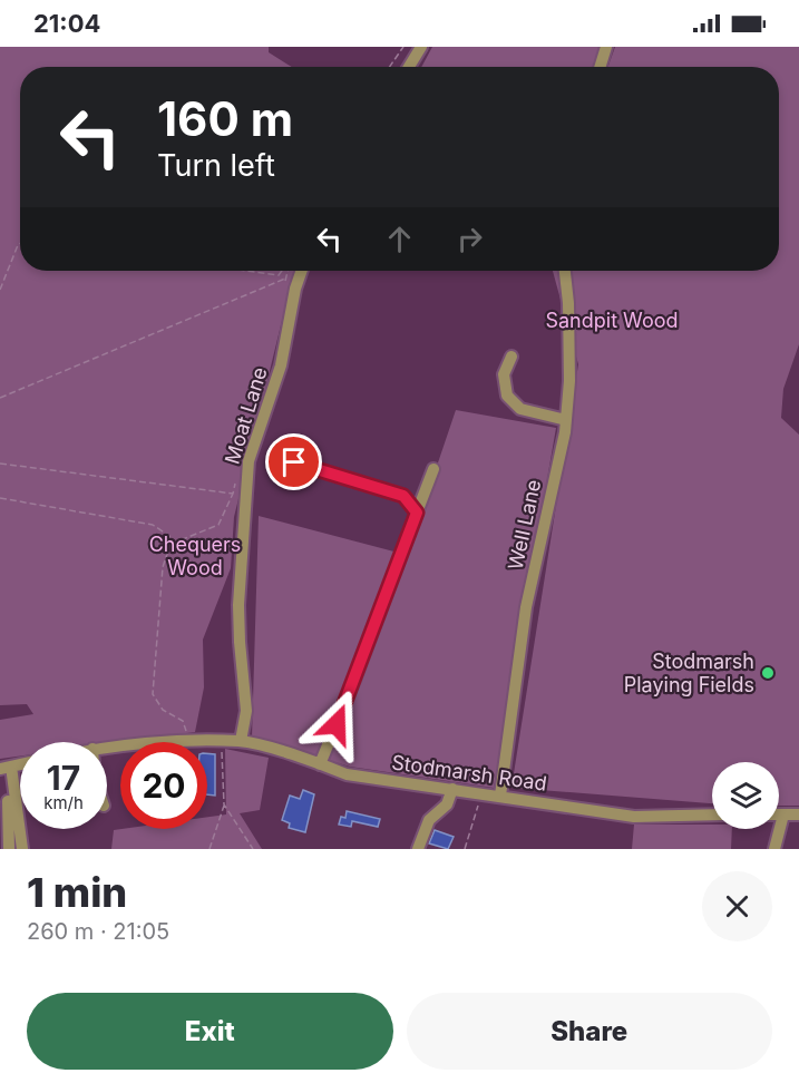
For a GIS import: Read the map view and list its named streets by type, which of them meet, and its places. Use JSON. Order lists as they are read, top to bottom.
{
  "streets": {
    "street": ["Moat Lane", "Well Lane", "Stodmarsh Road"]
  },
  "crossings": [
    ["Moat Lane", "Stodmarsh Road"],
    ["Well Lane", "Stodmarsh Road"]
  ],
  "parks": ["Sandpit Wood", "Chequers Wood"],
  "places": ["Stodmarsh Playing Fields"],
  "page": {
    "status": "21:04",
    "turn": ["160 m", "Turn left"],
    "speed": "17 km/h",
    "limit": "20",
    "heading": ["1 min", "260 m · 21:05"],
    "buttons": ["Exit", "Share"]
  }
}
